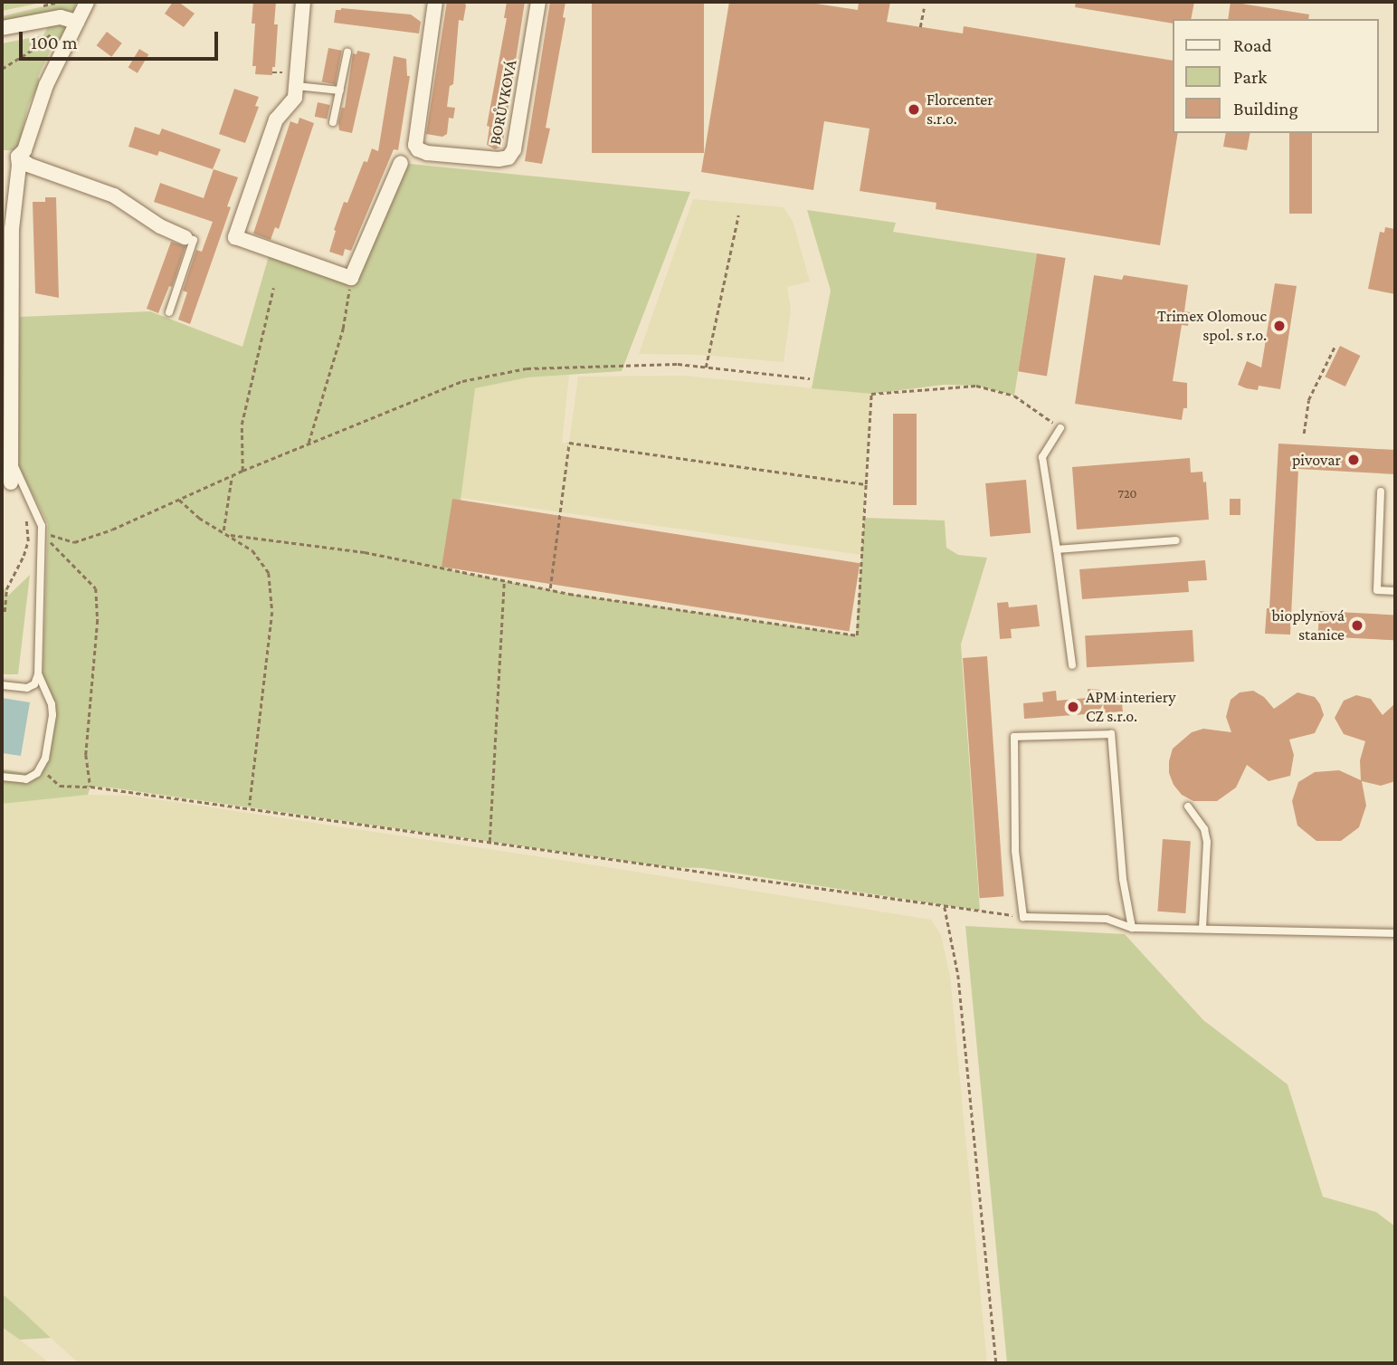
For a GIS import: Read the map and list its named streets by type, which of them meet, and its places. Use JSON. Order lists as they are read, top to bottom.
{
  "streets": {
    "street": ["BORŮVKOVÁ"]
  },
  "places": [
    "Florcenter s.r.o.",
    "Trimex Olomouc spol. s r.o.",
    "pivovar",
    "bioplynová stanice",
    "APM interiery CZ s.r.o."
  ],
  "house_numbers": ["720"],
  "legend": ["Road", "Park", "Building"],
  "scale_bar": "100 m"
}
